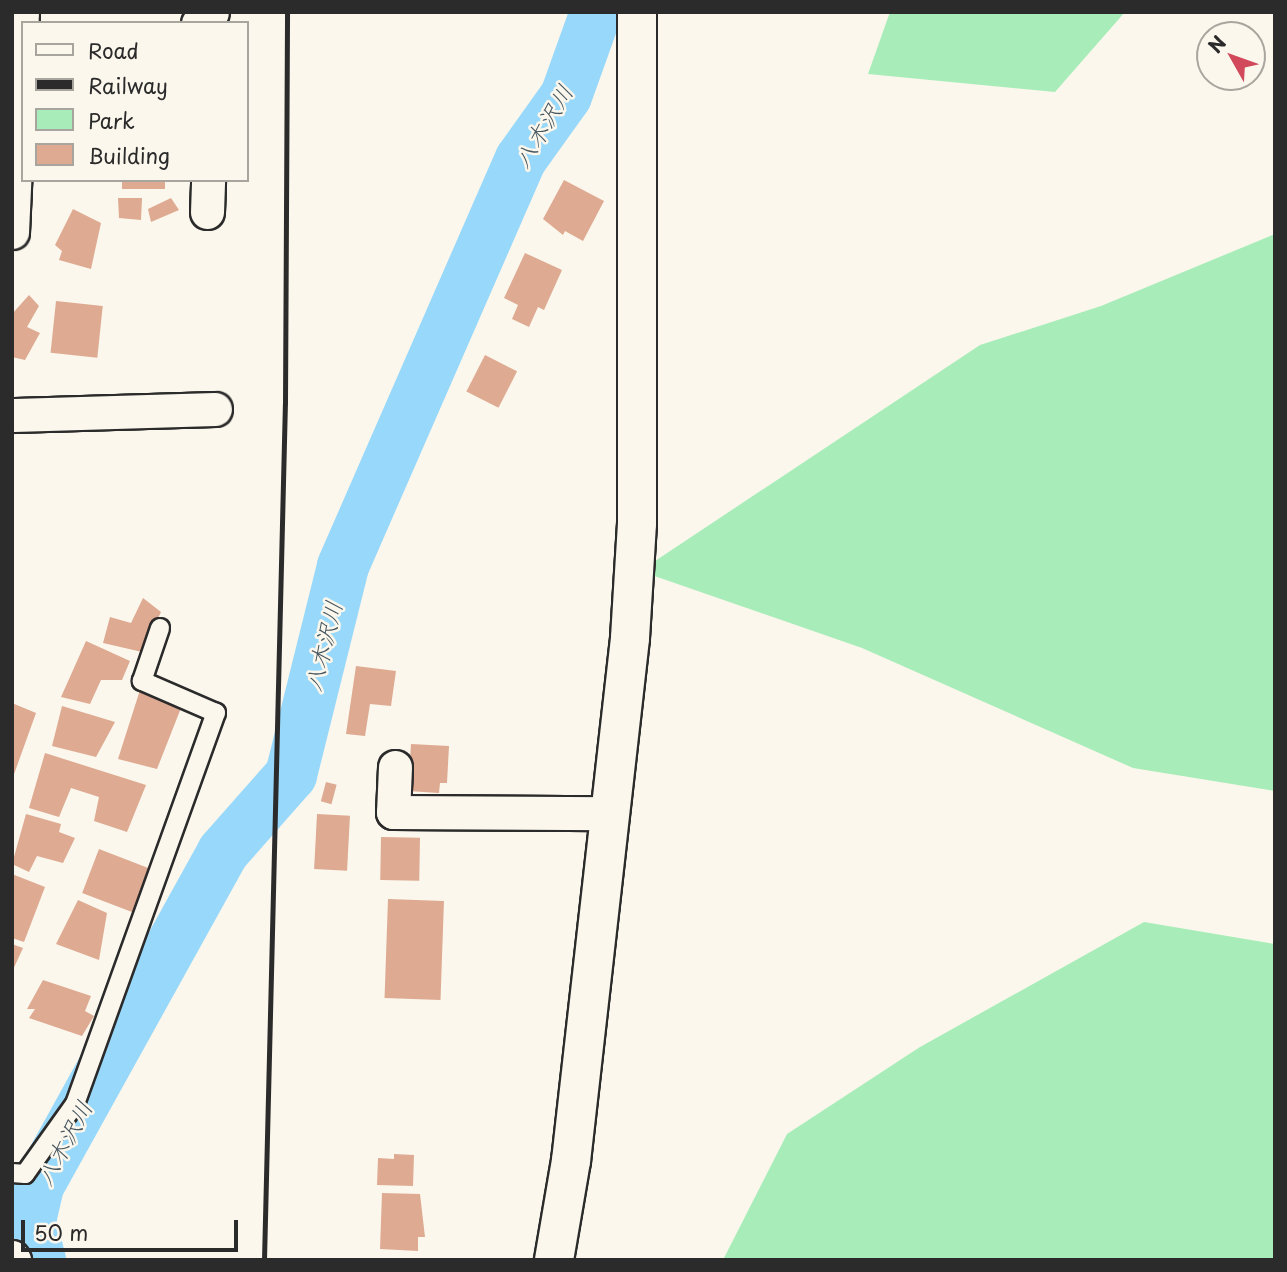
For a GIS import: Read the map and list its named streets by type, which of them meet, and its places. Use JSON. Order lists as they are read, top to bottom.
{
  "water": ["八木沢川"],
  "legend": [
    "Road",
    "Railway",
    "Park",
    "Building"
  ],
  "scale_bar": "50 m",
  "north": "top left"
}
